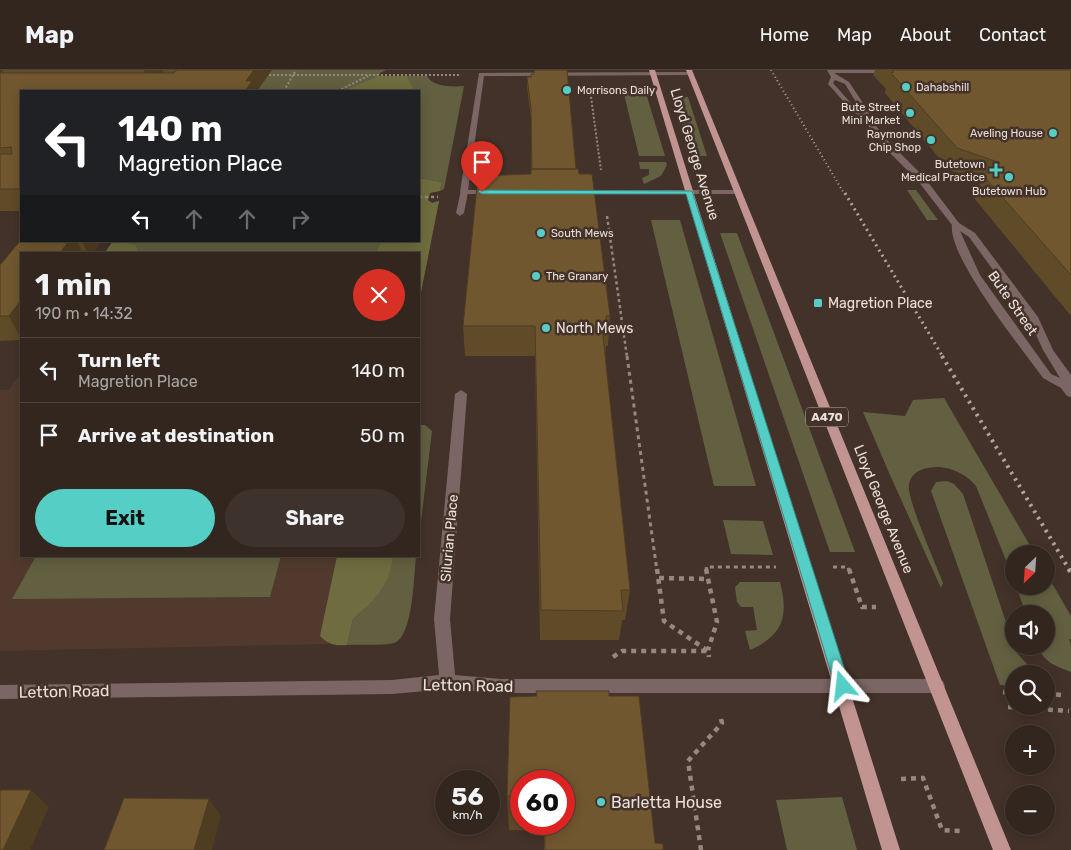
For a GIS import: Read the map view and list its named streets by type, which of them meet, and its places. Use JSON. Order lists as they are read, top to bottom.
{
  "streets": {
    "main road": ["Lloyd George Avenue", "A470"],
    "street": ["Bute Street", "Silurian Place", "Letton Road"]
  },
  "crossings": [
    ["Lloyd George Avenue", "Letton Road"],
    ["Silurian Place", "Letton Road"]
  ],
  "places": {
    "other": [
      "Dahabshill",
      "Morrisons Daily",
      "Bute Street Mini Market",
      "Aveling House",
      "Raymonds Chip Shop",
      "Butetown Hub",
      "South Mews",
      "The Granary",
      "North Mews",
      "Barletta House"
    ],
    "health": ["Butetown Medical Practice"],
    "transit": ["Magretion Place"]
  },
  "north": "bottom left",
  "page": {
    "header": "Map",
    "nav": [
      "Home",
      "Map",
      "About",
      "Contact"
    ],
    "turn": ["140 m", "Magretion Place"],
    "heading": ["1 min", "190 m · 14:32"],
    "list": [
      {
        "name": "Turn left",
        "note": "Magretion Place",
        "value": "140 m"
      },
      {
        "name": "Arrive at destination",
        "value": "50 m"
      }
    ],
    "buttons": ["Exit", "Share"],
    "map_buttons": ["+", "−"],
    "speed": "56 km/h",
    "limit": "60"
  }
}
